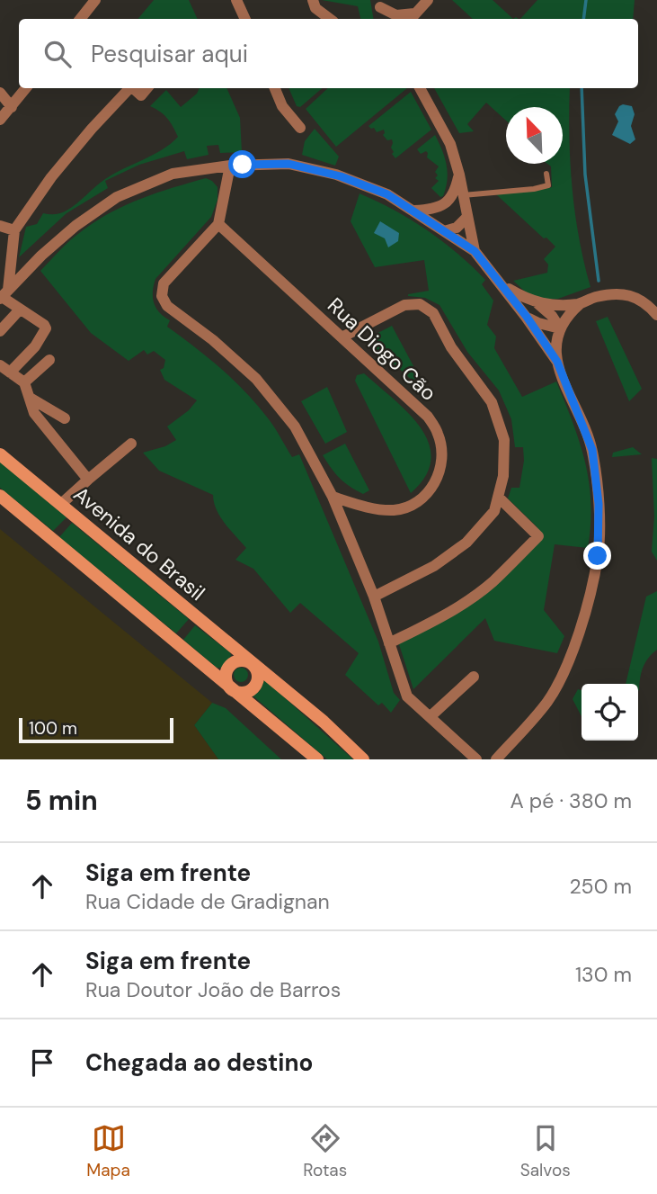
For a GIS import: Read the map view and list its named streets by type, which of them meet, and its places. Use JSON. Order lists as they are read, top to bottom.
{
  "streets": {
    "main road": ["Avenida do Brasil"],
    "street": ["Rua Diogo Cão"]
  },
  "scale_bar": "100 m",
  "north": "top left",
  "page": {
    "search": "Pesquisar aqui",
    "scale": "100 m",
    "heading": ["5 min", "A pé · 380 m"],
    "list": [
      ["Siga em frente", "Rua Cidade de Gradignan", "250 m"],
      ["Siga em frente", "Rua Doutor João de Barros", "130 m"],
      "Chegada ao destino"
    ],
    "nav": ["Mapa", "Rotas", "Salvos"]
  }
}
